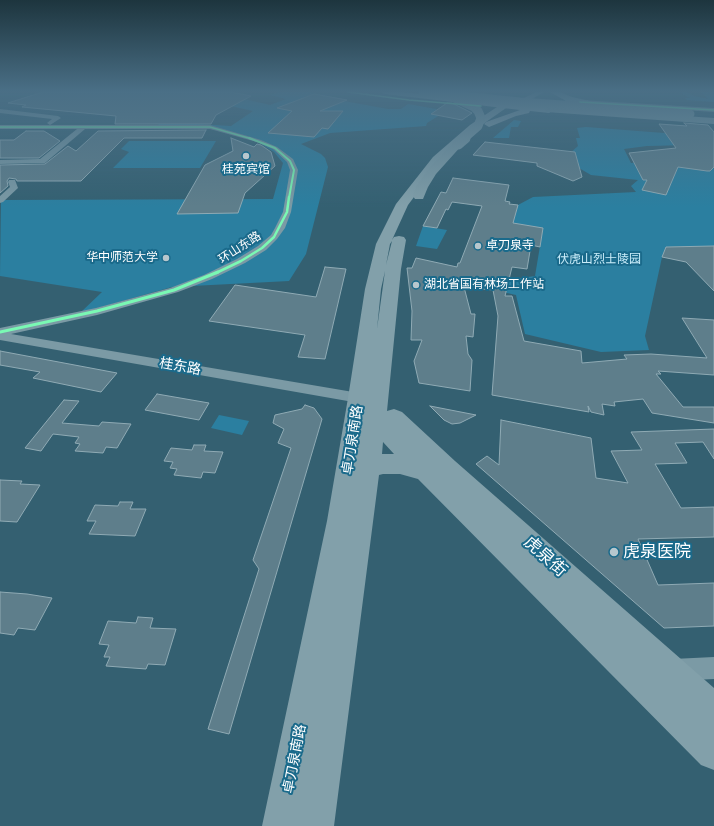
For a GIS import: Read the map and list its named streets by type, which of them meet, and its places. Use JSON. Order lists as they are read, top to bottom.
{
  "streets": {
    "main road": ["卓刀泉南路", "虎泉街"],
    "street": ["环山东路", "桂东路"]
  },
  "crossings": [
    ["桂东路", "卓刀泉南路"],
    ["桂东路", "虎泉街"],
    ["卓刀泉南路", "虎泉街"]
  ],
  "parks": ["伏虎山烈士陵园"],
  "places": [
    "桂苑宾馆",
    "卓刀泉寺",
    "华中师范大学",
    "湖北省国有林场工作站",
    "虎泉医院"
  ]
}
